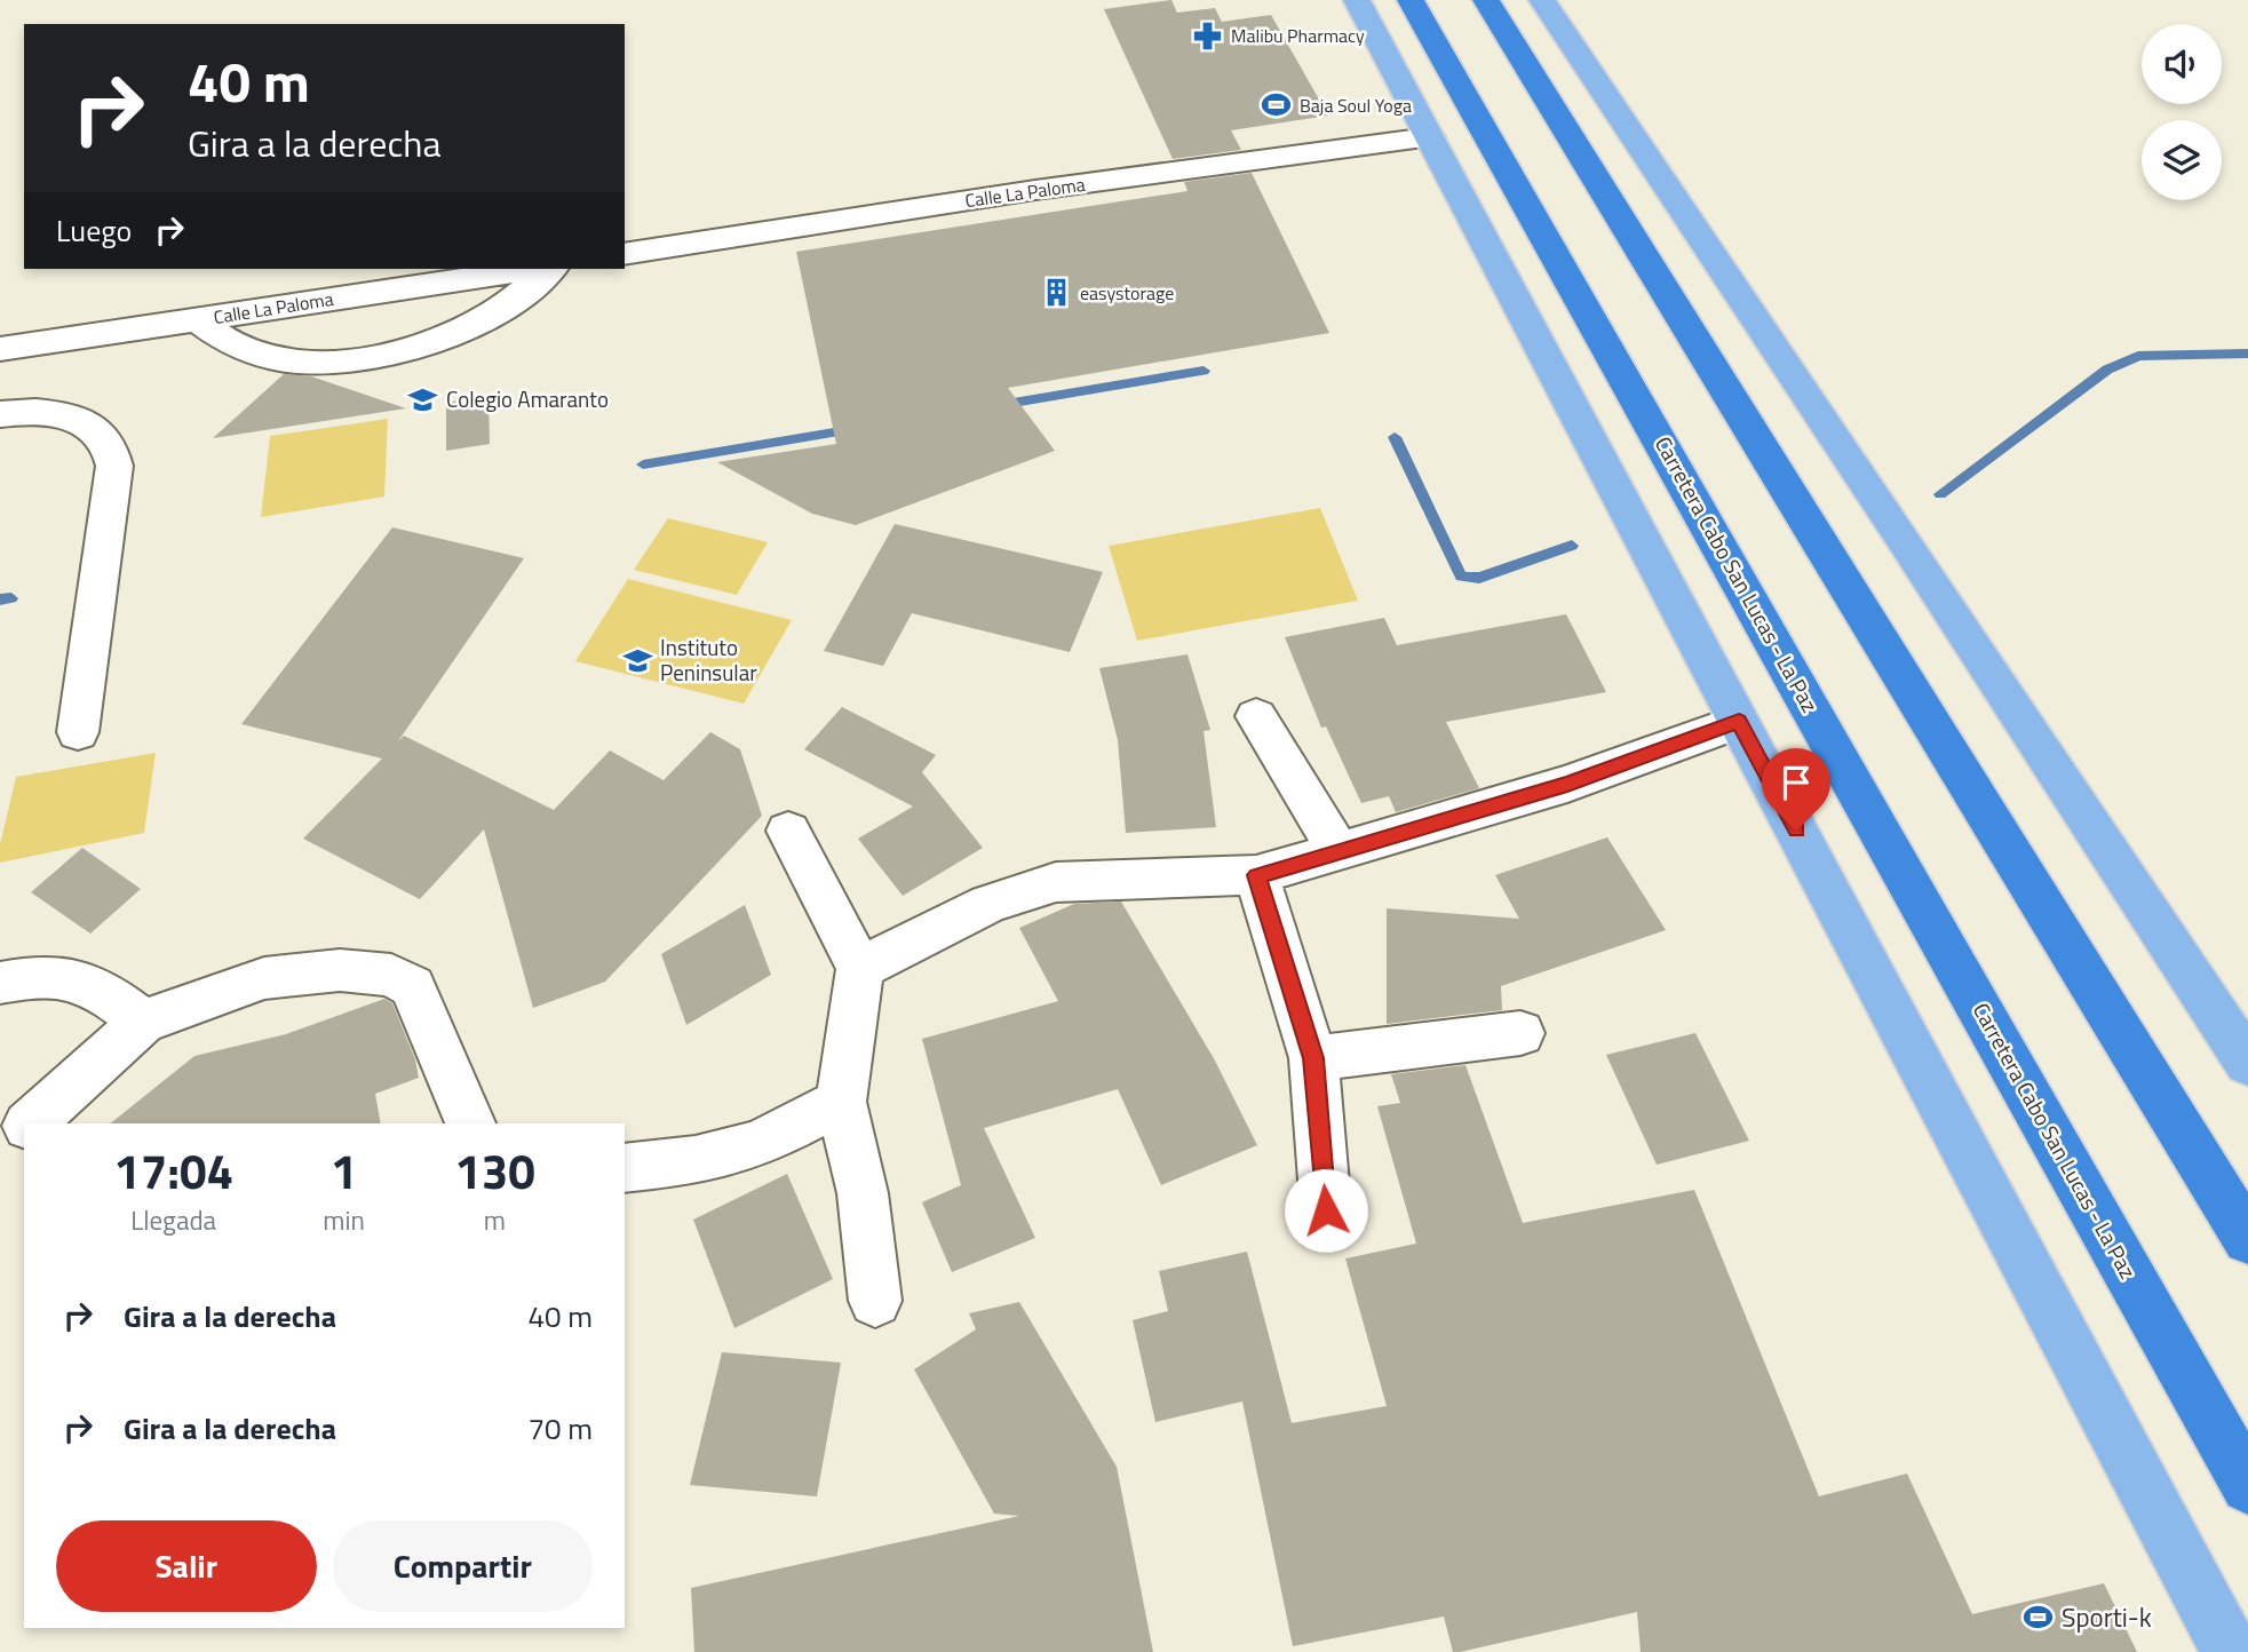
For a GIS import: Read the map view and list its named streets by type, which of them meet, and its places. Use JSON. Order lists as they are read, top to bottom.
{
  "streets": {
    "highway": ["Carretera Cabo San Lucas - La Paz"],
    "street": ["Calle La Paloma"]
  },
  "places": {
    "pharmacy": ["Malibu Pharmacy"],
    "sports": ["Baja Soul Yoga", "Sporti-k"],
    "building": ["easystorage"],
    "school or university": ["Colegio Amaranto", "Instituto Peninsular"]
  },
  "page": {
    "turn": ["40 m", "Gira a la derecha"],
    "then": "Luego",
    "eta": [
      "17:04",
      "Llegada",
      "1",
      "min",
      "130",
      "m"
    ],
    "list": [
      {
        "name": "Gira a la derecha",
        "value": "40 m"
      },
      {
        "name": "Gira a la derecha",
        "value": "70 m"
      }
    ],
    "buttons": ["Salir", "Compartir"]
  }
}
